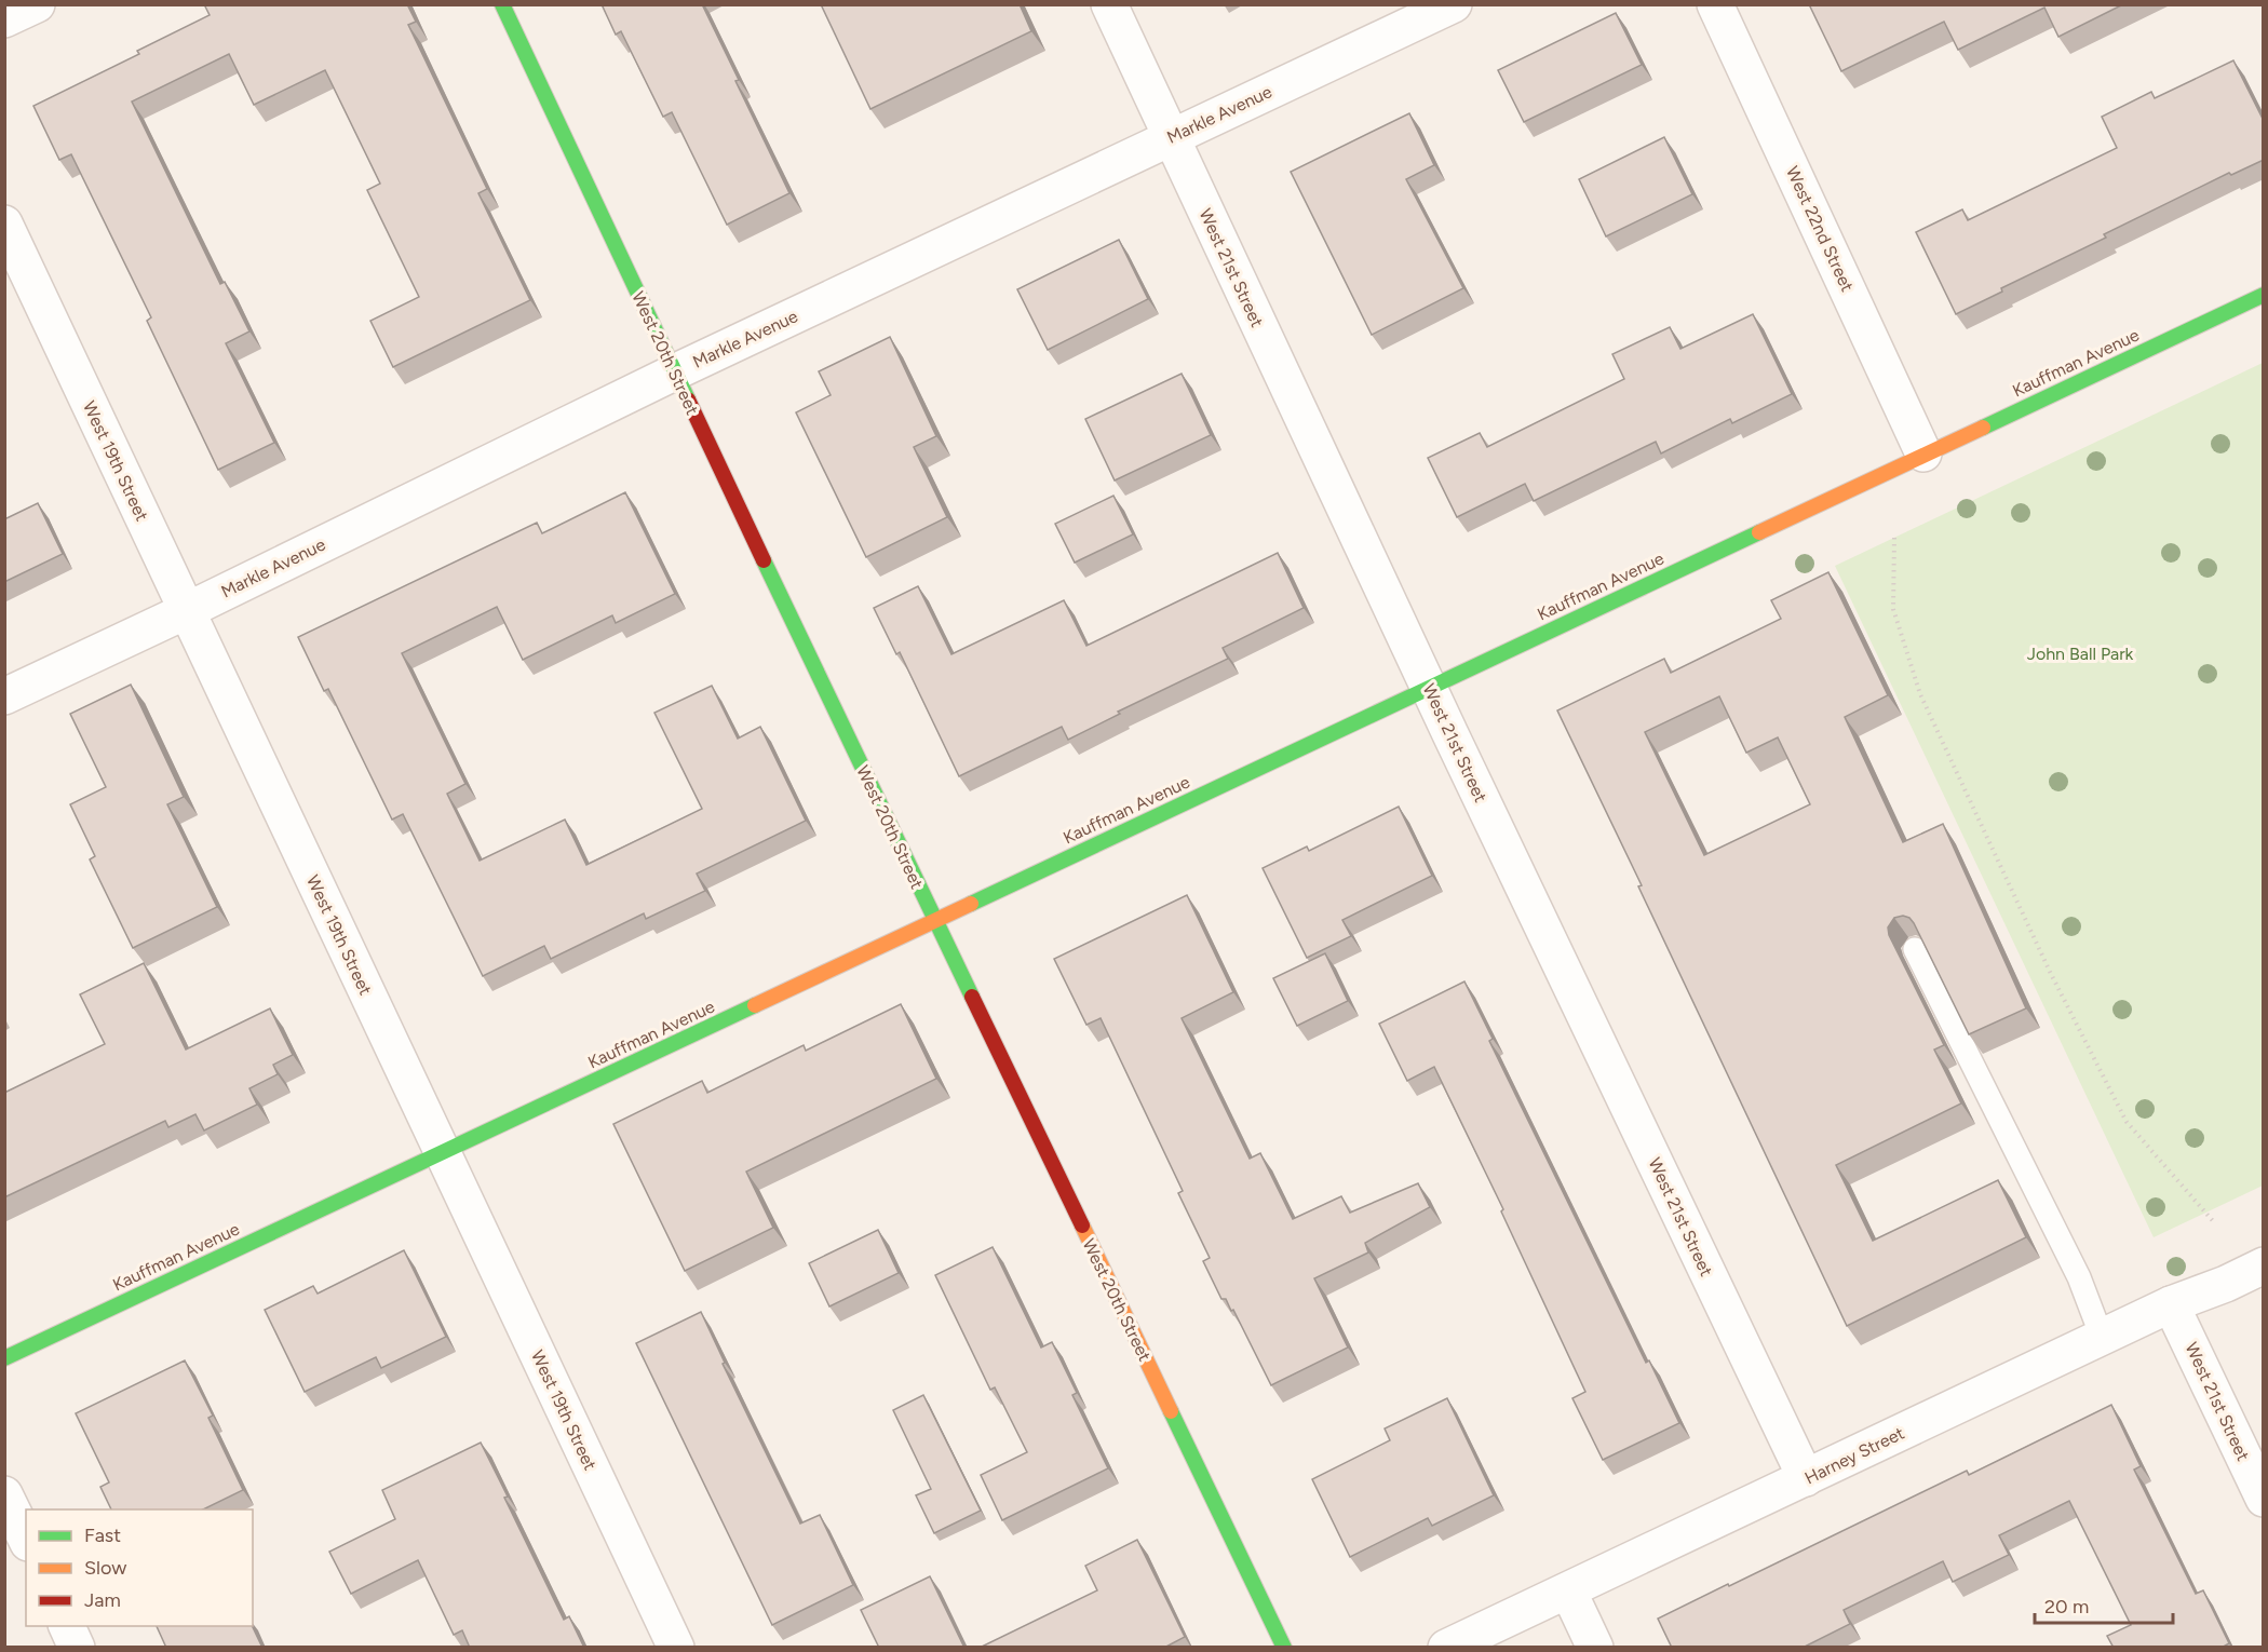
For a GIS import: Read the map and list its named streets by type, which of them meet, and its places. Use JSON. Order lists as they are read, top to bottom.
{
  "streets": {
    "street": [
      "Markle Avenue",
      "West 22nd Street",
      "West 21st Street",
      "West 20th Street",
      "Kauffman Avenue",
      "West 19th Street",
      "Harney Street"
    ]
  },
  "crossings": [
    ["Markle Avenue", "West 21st Street"],
    ["Markle Avenue", "West 20th Street"],
    ["Markle Avenue", "West 19th Street"],
    ["West 22nd Street", "Kauffman Avenue"],
    ["West 21st Street", "Kauffman Avenue"],
    ["West 21st Street", "Harney Street"],
    ["West 20th Street", "Kauffman Avenue"],
    ["Kauffman Avenue", "West 19th Street"]
  ],
  "parks": ["John Ball Park"],
  "legend": ["Fast", "Slow", "Jam"],
  "scale_bar": "20 m"
}
